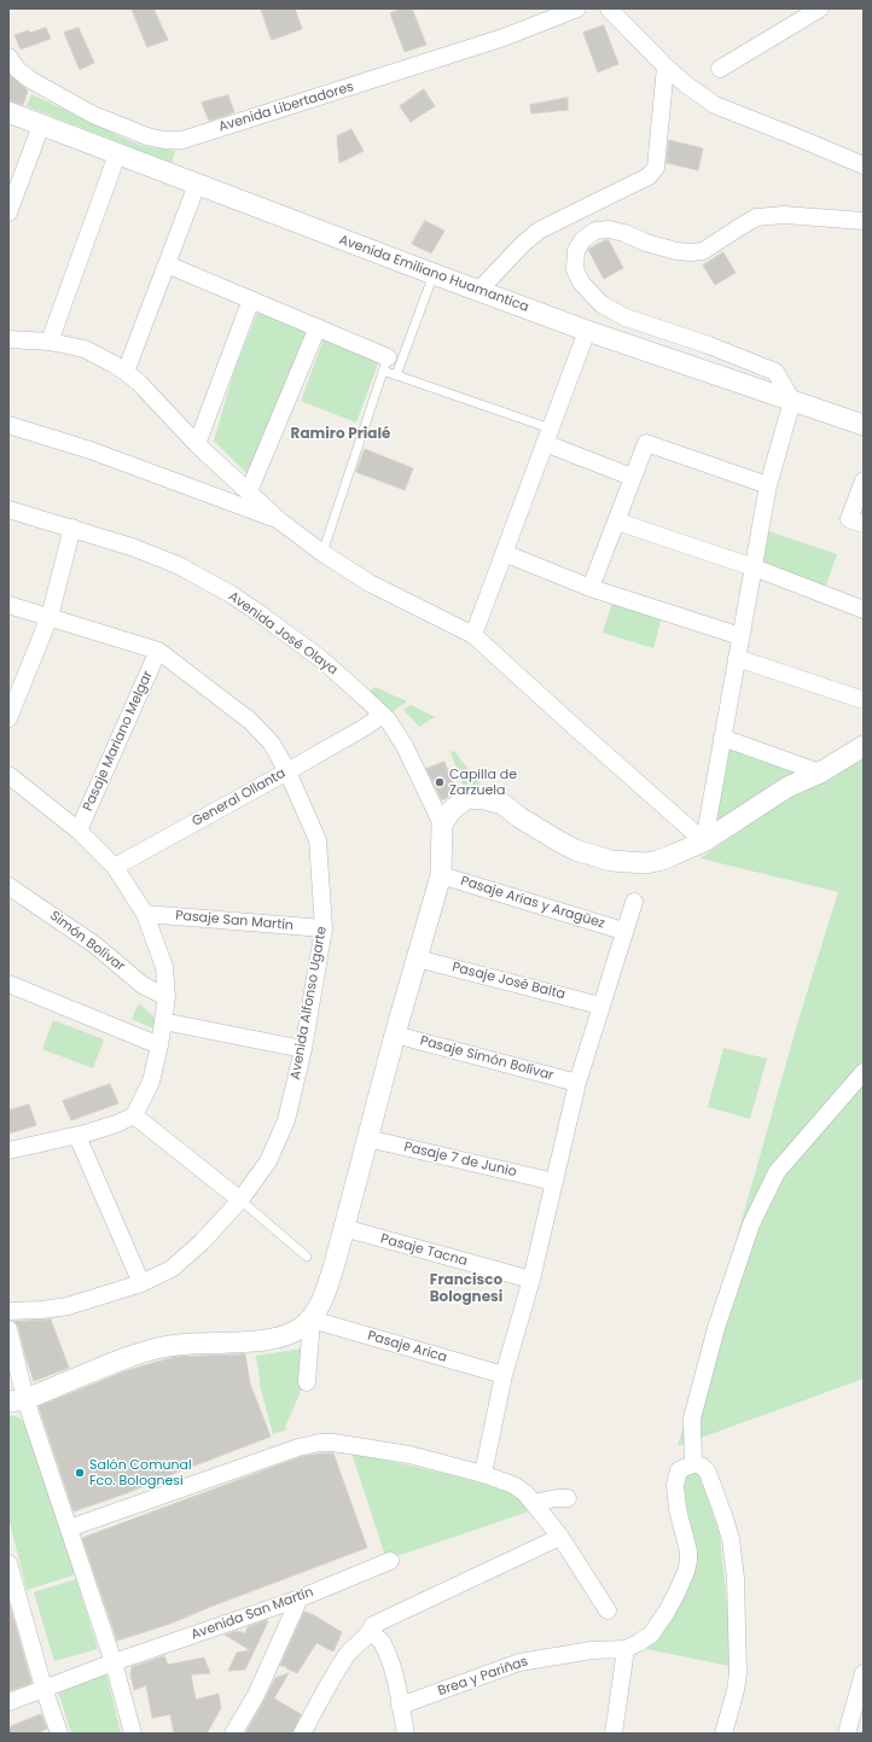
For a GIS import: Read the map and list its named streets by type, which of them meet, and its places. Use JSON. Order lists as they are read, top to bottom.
{
  "streets": {
    "street": [
      "Avenida Libertadores",
      "Avenida Emiliano Huamantica",
      "Avenida José Olaya",
      "Pasaje Mariano Melgar",
      "General Ollanta",
      "Pasaje Arias y Aragüez",
      "Pasaje San Martín",
      "Simón Bolívar",
      "Pasaje José Balta",
      "Avenida Alfonso Ugarte",
      "Pasaje Simón Bolívar",
      "Pasaje 7 de Junio",
      "Pasaje Tacna",
      "Pasaje Arica",
      "Avenida San Martín",
      "Brea y Pariñas"
    ]
  },
  "crossings": [
    ["Avenida José Olaya", "General Ollanta"],
    ["Pasaje Mariano Melgar", "Avenida Alfonso Ugarte"],
    ["General Ollanta", "Avenida Alfonso Ugarte"],
    ["Pasaje San Martín", "Avenida Alfonso Ugarte"]
  ],
  "districts": ["Ramiro Prialé", "Francisco Bolognesi"],
  "places": ["Capilla de Zarzuela", "Salón Comunal Fco. Bolognesi"]
}
